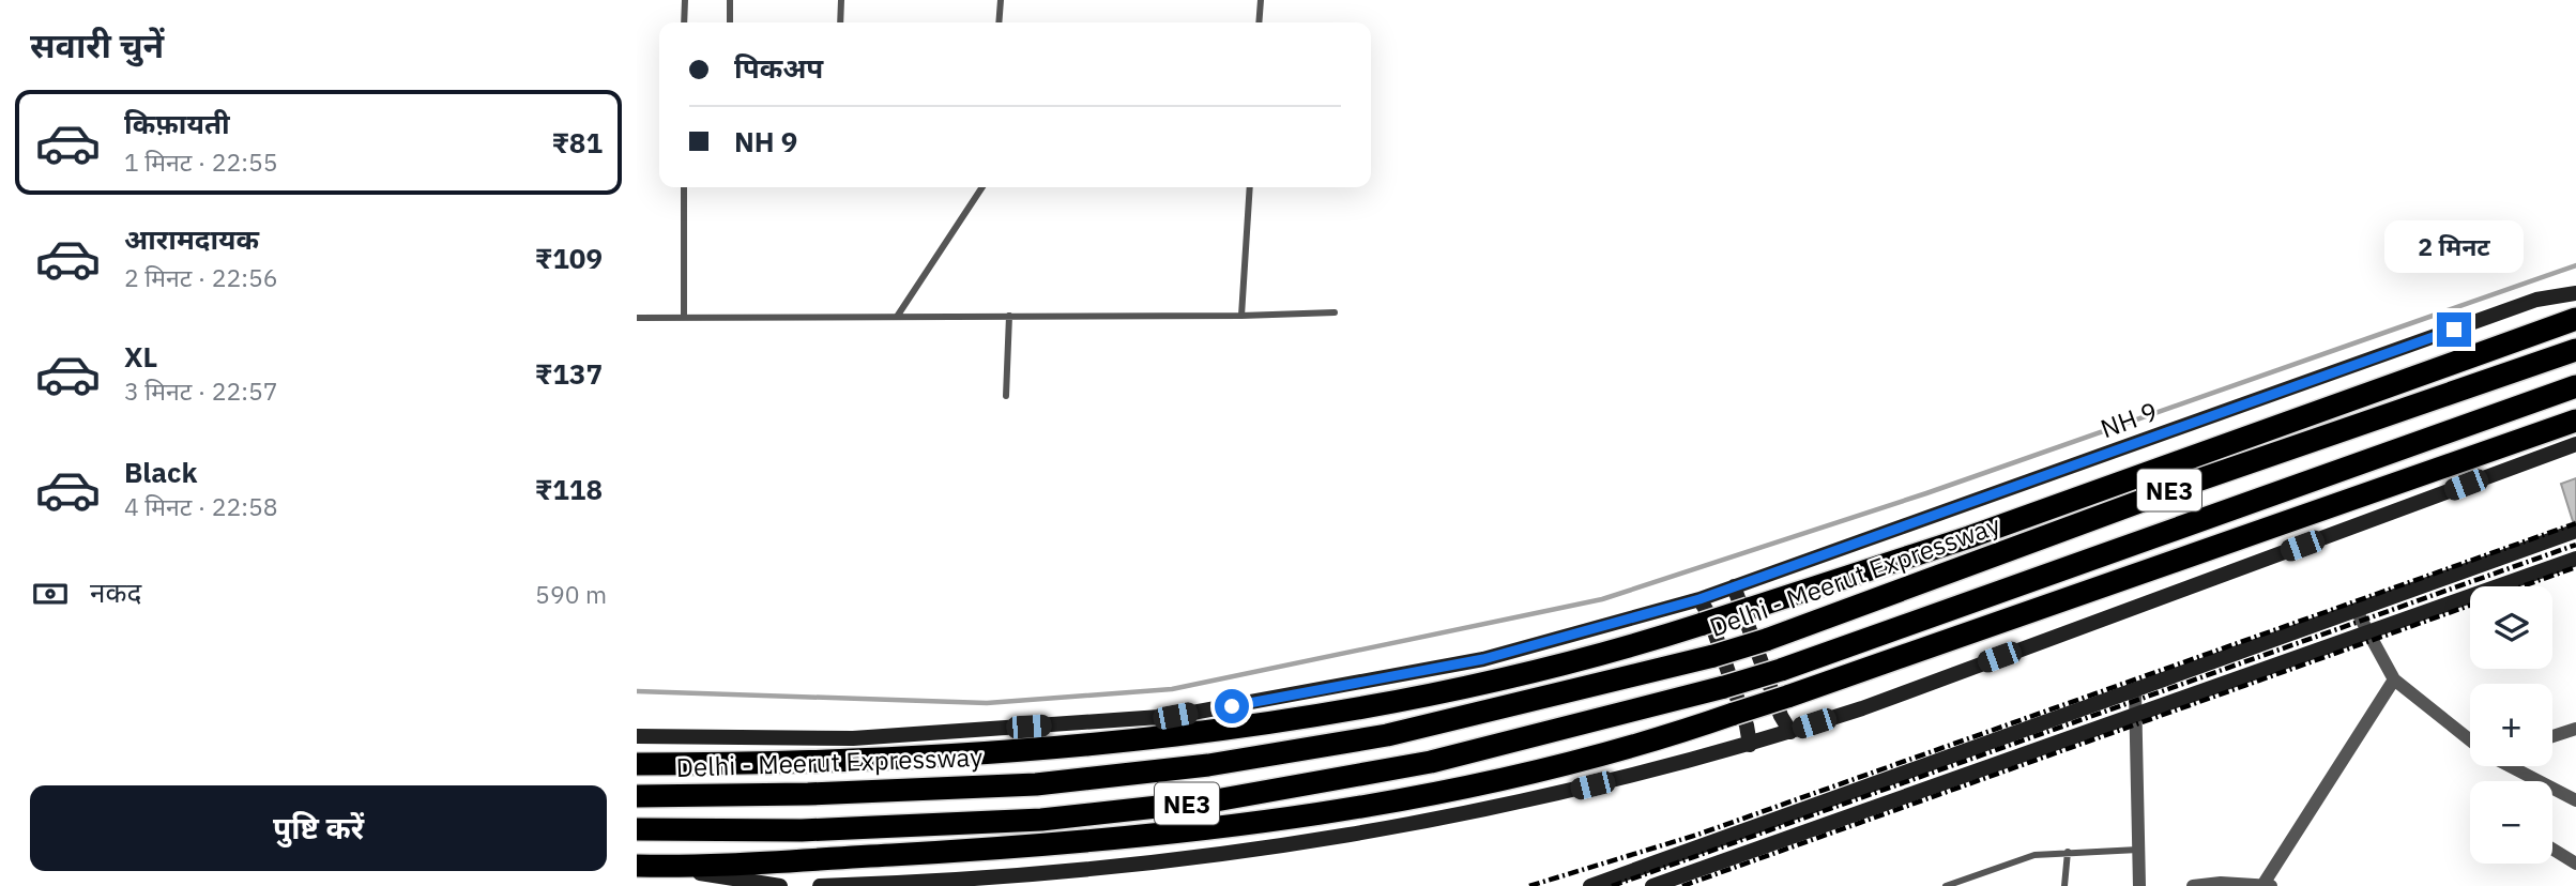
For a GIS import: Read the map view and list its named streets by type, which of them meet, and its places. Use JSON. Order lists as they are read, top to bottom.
{
  "streets": {
    "highway": ["NE3", "Delhi - Meerut Expressway"],
    "street": ["NH 9"]
  },
  "page": {
    "heading": "सवारी चुनें",
    "banner": ["पिकअप", "NH 9"],
    "list": [
      {
        "name": "किफ़ायती",
        "note": "1 मिनट · 22:55",
        "value": "₹81"
      },
      {
        "name": "आरामदायक",
        "note": "2 मिनट · 22:56",
        "value": "₹109"
      },
      {
        "name": "XL",
        "note": "3 मिनट · 22:57",
        "value": "₹137"
      },
      {
        "name": "Black",
        "note": "4 मिनट · 22:58",
        "value": "₹118"
      }
    ],
    "bubble": "2 मिनट",
    "pay": ["नकद", "590 m"],
    "map_buttons": ["+", "−"],
    "buttons": "पुष्टि करें"
  }
}
